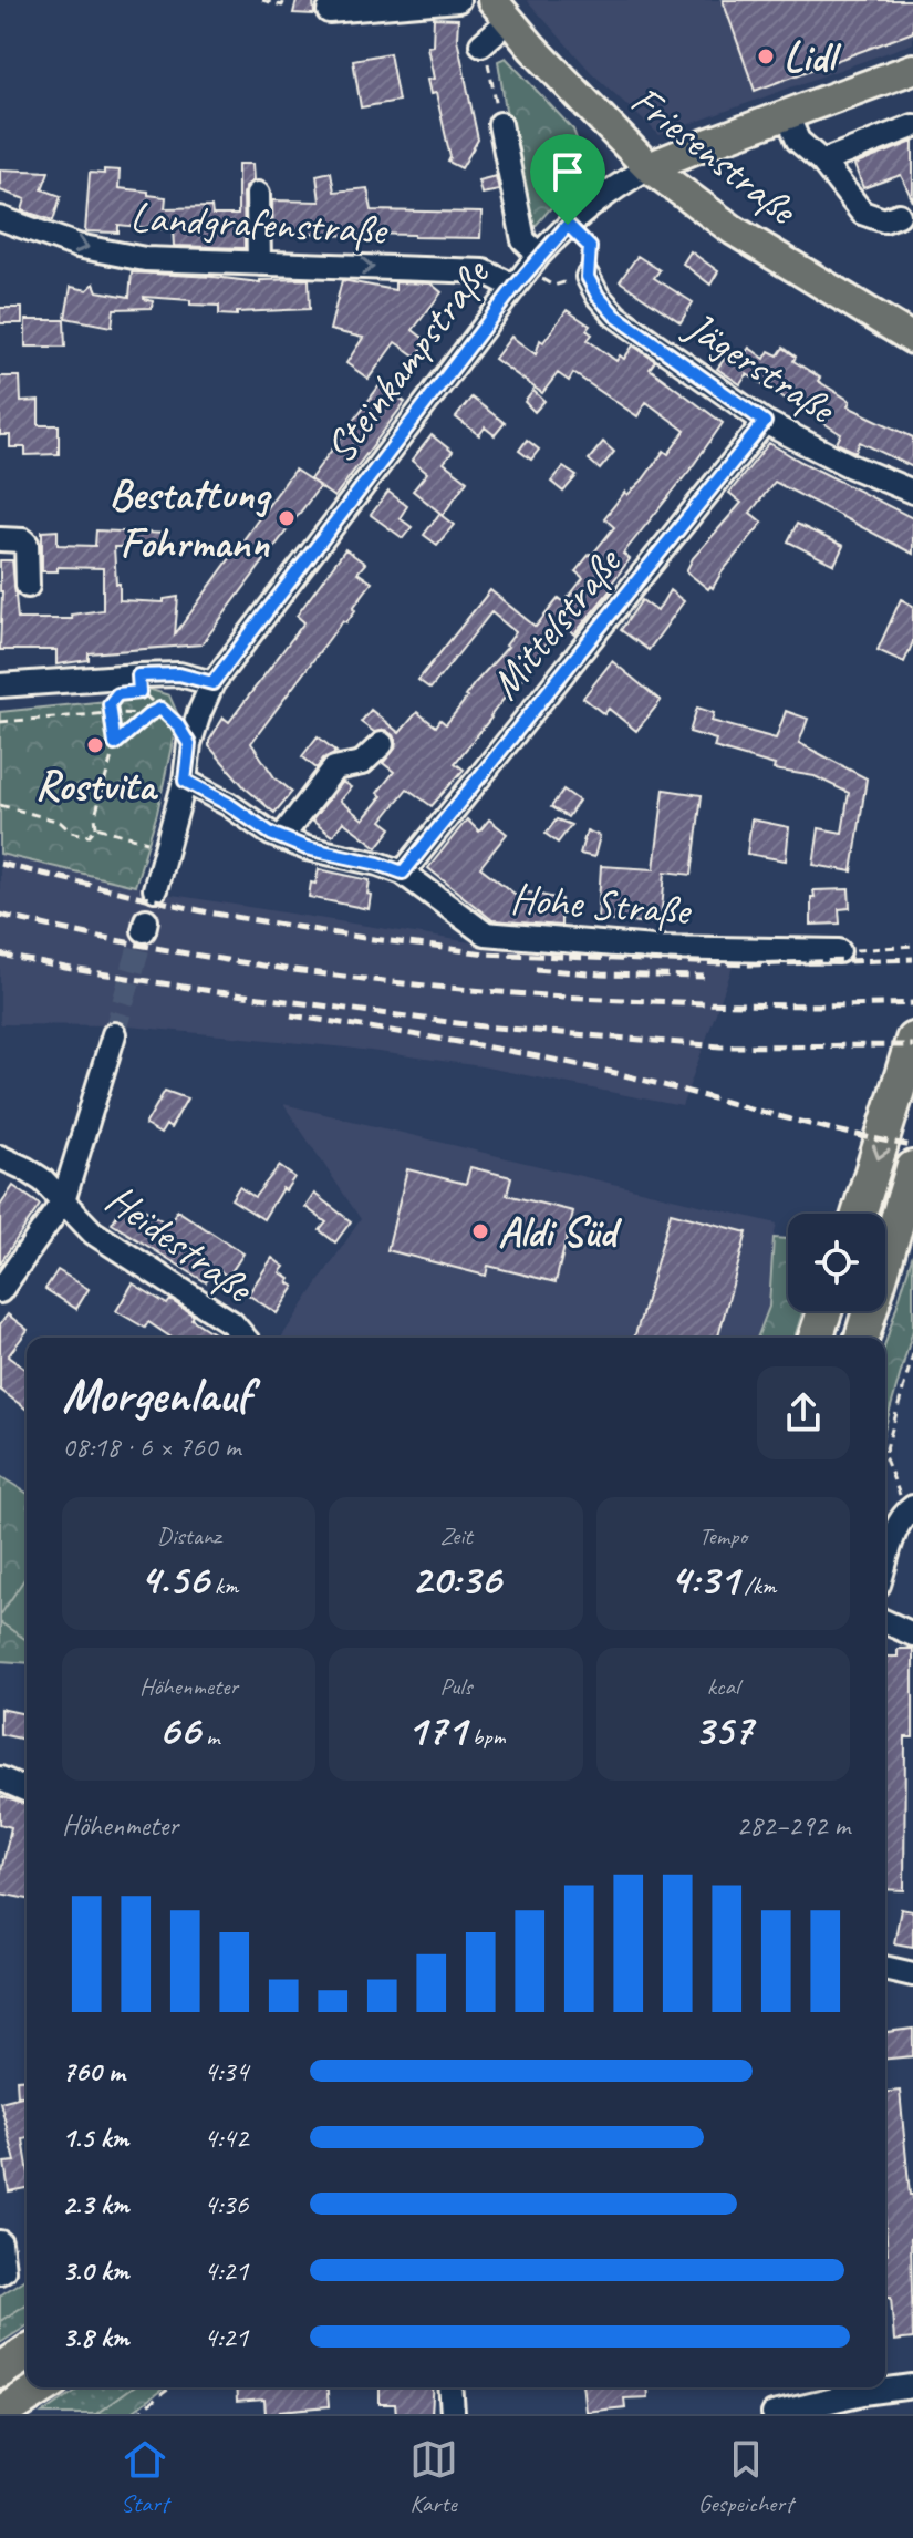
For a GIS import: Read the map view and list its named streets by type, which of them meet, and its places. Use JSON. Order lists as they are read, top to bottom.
{
  "streets": {
    "main road": ["Friesenstraße", "Steinkampstraße"],
    "street": [
      "Landgrafenstraße",
      "Jägerstraße",
      "Mittelstraße",
      "Hohe Straße",
      "Heidestraße"
    ]
  },
  "crossings": [
    ["Friesenstraße", "Steinkampstraße"],
    ["Landgrafenstraße", "Steinkampstraße"],
    ["Steinkampstraße", "Hohe Straße"],
    ["Jägerstraße", "Mittelstraße"],
    ["Mittelstraße", "Hohe Straße"]
  ],
  "one_way": ["Landgrafenstraße"],
  "places": [
    "Lidl",
    "Bestattung Fohrmann",
    "Rostvita",
    "Aldi Süd"
  ],
  "page": {
    "heading": ["Morgenlauf", "08:18 · 6 × 760 m"],
    "stats": [
      ["Distanz", "4.56 km"],
      ["Zeit", "20:36"],
      ["Tempo", "4:31 /km"],
      ["Höhenmeter", "66 m"],
      ["Puls", "171 bpm"],
      ["kcal", "357"]
    ],
    "chart": ["Höhenmeter", "282–292 m"],
    "list": [
      {
        "name": "760 m",
        "note": "4:34"
      },
      {
        "name": "1.5 km",
        "note": "4:42"
      },
      {
        "name": "2.3 km",
        "note": "4:36"
      },
      {
        "name": "3.0 km",
        "note": "4:21"
      },
      {
        "name": "3.8 km",
        "note": "4:21"
      }
    ],
    "tabs": ["Start", "Karte", "Gespeichert"]
  }
}
